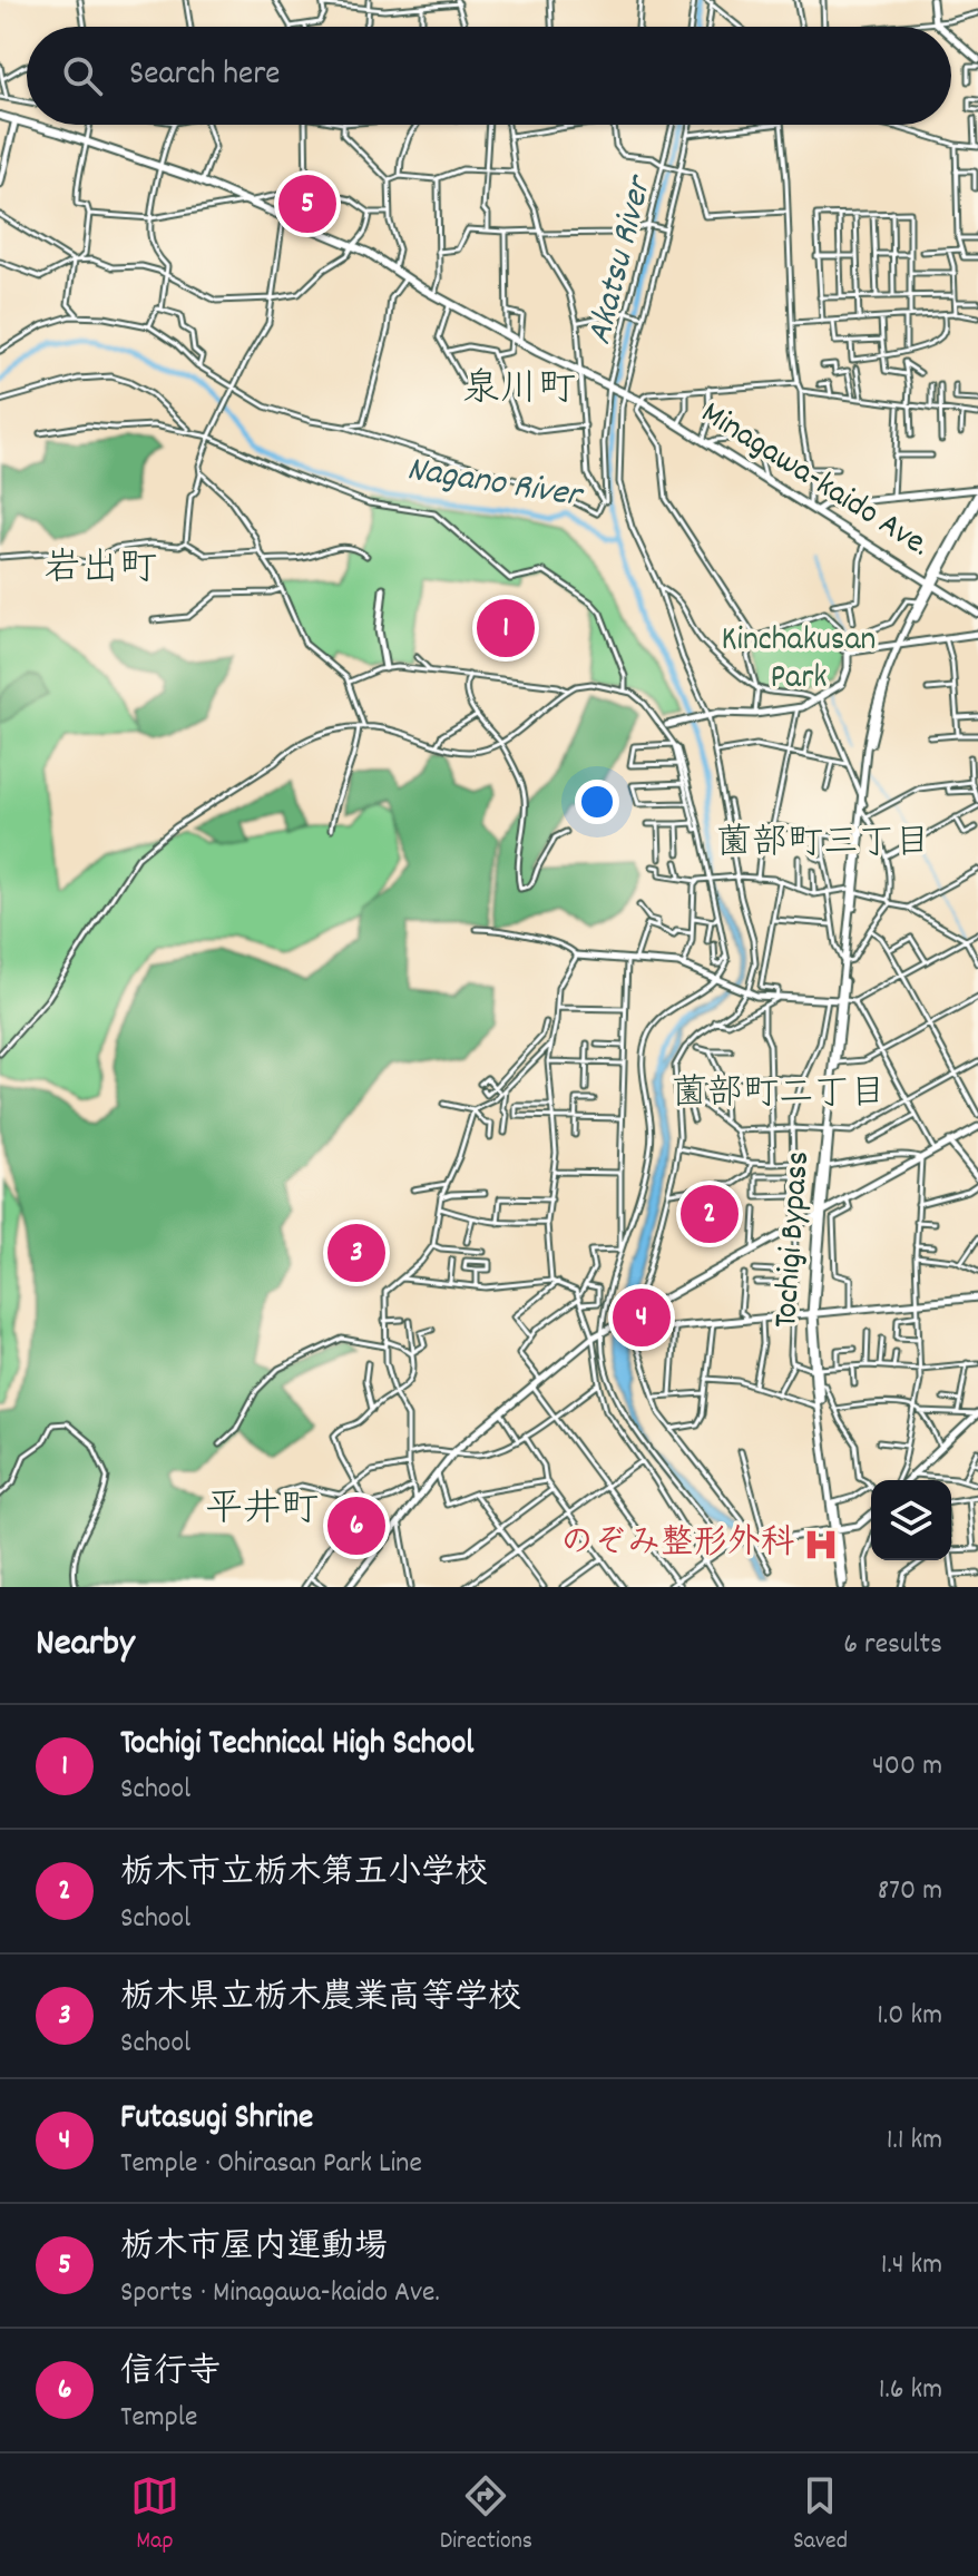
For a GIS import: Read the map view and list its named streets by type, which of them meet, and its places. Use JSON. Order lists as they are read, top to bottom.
{
  "streets": {
    "main road": ["Minagawa-kaido Ave.", "Tochigi Bypass"]
  },
  "crossings": [
    ["Minagawa-kaido Ave.", "Tochigi Bypass"]
  ],
  "districts": [
    "泉川町",
    "岩出町",
    "薗部町三丁目",
    "薗部町二丁目",
    "平井町"
  ],
  "water": ["Akatsu River", "Nagano River"],
  "parks": ["Kinchakusan Park"],
  "places": {
    "hospital": ["のぞみ整形外科"]
  },
  "page": {
    "search": "Search here",
    "pins": [
      "5",
      "1",
      "2",
      "3",
      "4",
      "6"
    ],
    "heading": ["Nearby", "6 results"],
    "list": [
      {
        "mark": "1",
        "name": "Tochigi Technical High School",
        "note": "School",
        "value": "400 m"
      },
      {
        "mark": "2",
        "name": "栃木市立栃木第五小学校",
        "note": "School",
        "value": "870 m"
      },
      {
        "mark": "3",
        "name": "栃木県立栃木農業高等学校",
        "note": "School",
        "value": "1.0 km"
      },
      {
        "mark": "4",
        "name": "Futasugi Shrine",
        "note": "Temple · Ohirasan Park Line",
        "value": "1.1 km"
      },
      {
        "mark": "5",
        "name": "栃木市屋内運動場",
        "note": "Sports · Minagawa-kaido Ave.",
        "value": "1.4 km"
      },
      {
        "mark": "6",
        "name": "信行寺",
        "note": "Temple",
        "value": "1.6 km"
      }
    ],
    "nav": ["Map", "Directions", "Saved"]
  }
}
